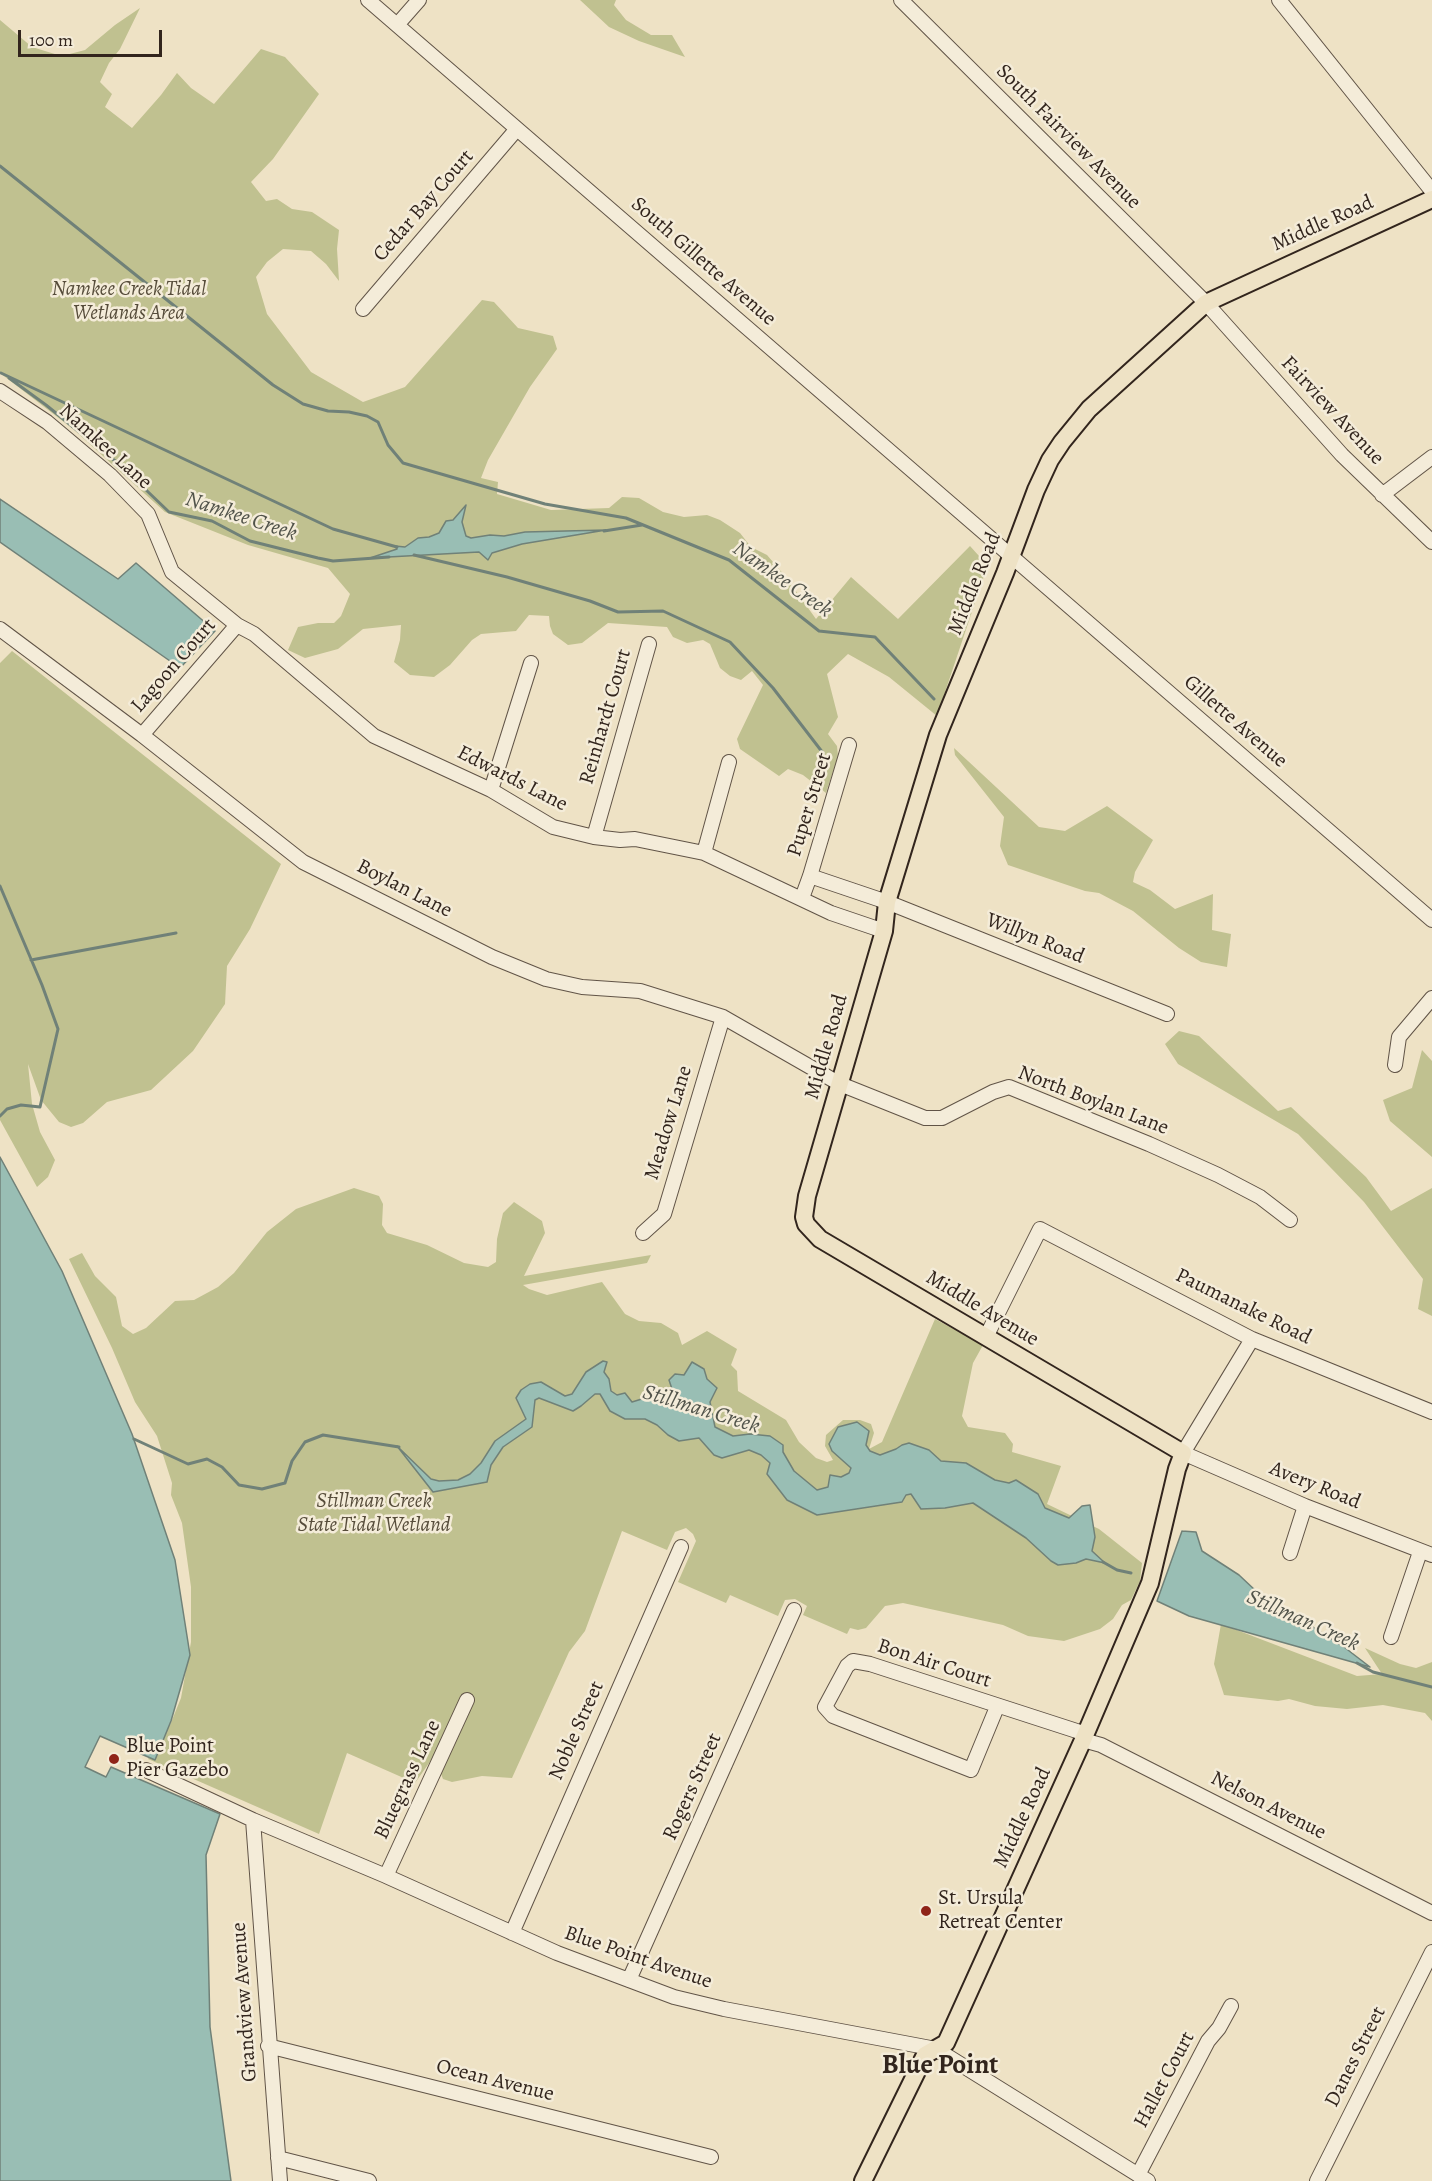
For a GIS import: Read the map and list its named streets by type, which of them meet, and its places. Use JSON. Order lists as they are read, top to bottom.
{
  "streets": {
    "main road": ["Middle Road", "Middle Avenue"],
    "street": [
      "South Fairview Avenue",
      "Cedar Bay Court",
      "South Gillette Avenue",
      "Fairview Avenue",
      "Namkee Lane",
      "Lagoon Court",
      "Reinhardt Court",
      "Gillette Avenue",
      "Edwards Lane",
      "Puper Street",
      "Boylan Lane",
      "Willyn Road",
      "North Boylan Lane",
      "Meadow Lane",
      "Paumanake Road",
      "Avery Road",
      "Bon Air Court",
      "Noble Street",
      "Bluegrass Lane",
      "Rogers Street",
      "Nelson Avenue",
      "Blue Point Avenue",
      "Grandview Avenue",
      "Danes Street",
      "Hallet Court",
      "Ocean Avenue"
    ]
  },
  "crossings": [
    ["South Fairview Avenue", "Middle Road"],
    ["South Fairview Avenue", "Fairview Avenue"],
    ["Cedar Bay Court", "South Gillette Avenue"],
    ["Middle Road", "South Gillette Avenue"],
    ["Middle Road", "Fairview Avenue"],
    ["Middle Road", "Gillette Avenue"],
    ["Middle Road", "Edwards Lane"],
    ["Middle Road", "Boylan Lane"],
    ["Middle Road", "Willyn Road"],
    ["Middle Road", "North Boylan Lane"],
    ["Middle Road", "Middle Avenue"],
    ["Middle Road", "Avery Road"],
    ["Middle Road", "Nelson Avenue"],
    ["Middle Road", "Blue Point Avenue"],
    ["South Gillette Avenue", "Gillette Avenue"],
    ["Namkee Lane", "Lagoon Court"],
    ["Namkee Lane", "Edwards Lane"],
    ["Lagoon Court", "Edwards Lane"],
    ["Lagoon Court", "Boylan Lane"],
    ["Reinhardt Court", "Edwards Lane"],
    ["Puper Street", "Willyn Road"],
    ["Boylan Lane", "North Boylan Lane"],
    ["Boylan Lane", "Meadow Lane"],
    ["Paumanake Road", "Middle Avenue"],
    ["Middle Avenue", "Avery Road"],
    ["Bon Air Court", "Nelson Avenue"],
    ["Noble Street", "Blue Point Avenue"],
    ["Bluegrass Lane", "Blue Point Avenue"],
    ["Rogers Street", "Blue Point Avenue"],
    ["Blue Point Avenue", "Grandview Avenue"],
    ["Blue Point Avenue", "Hallet Court"],
    ["Grandview Avenue", "Ocean Avenue"]
  ],
  "districts": ["Blue Point"],
  "water": ["Namkee Creek", "Stillman Creek"],
  "parks": ["Namkee Creek Tidal Wetlands Area", "Stillman Creek State Tidal Wetland"],
  "places": ["Blue Point Pier Gazebo", "St. Ursula Retreat Center"],
  "scale_bar": "100 m"
}
